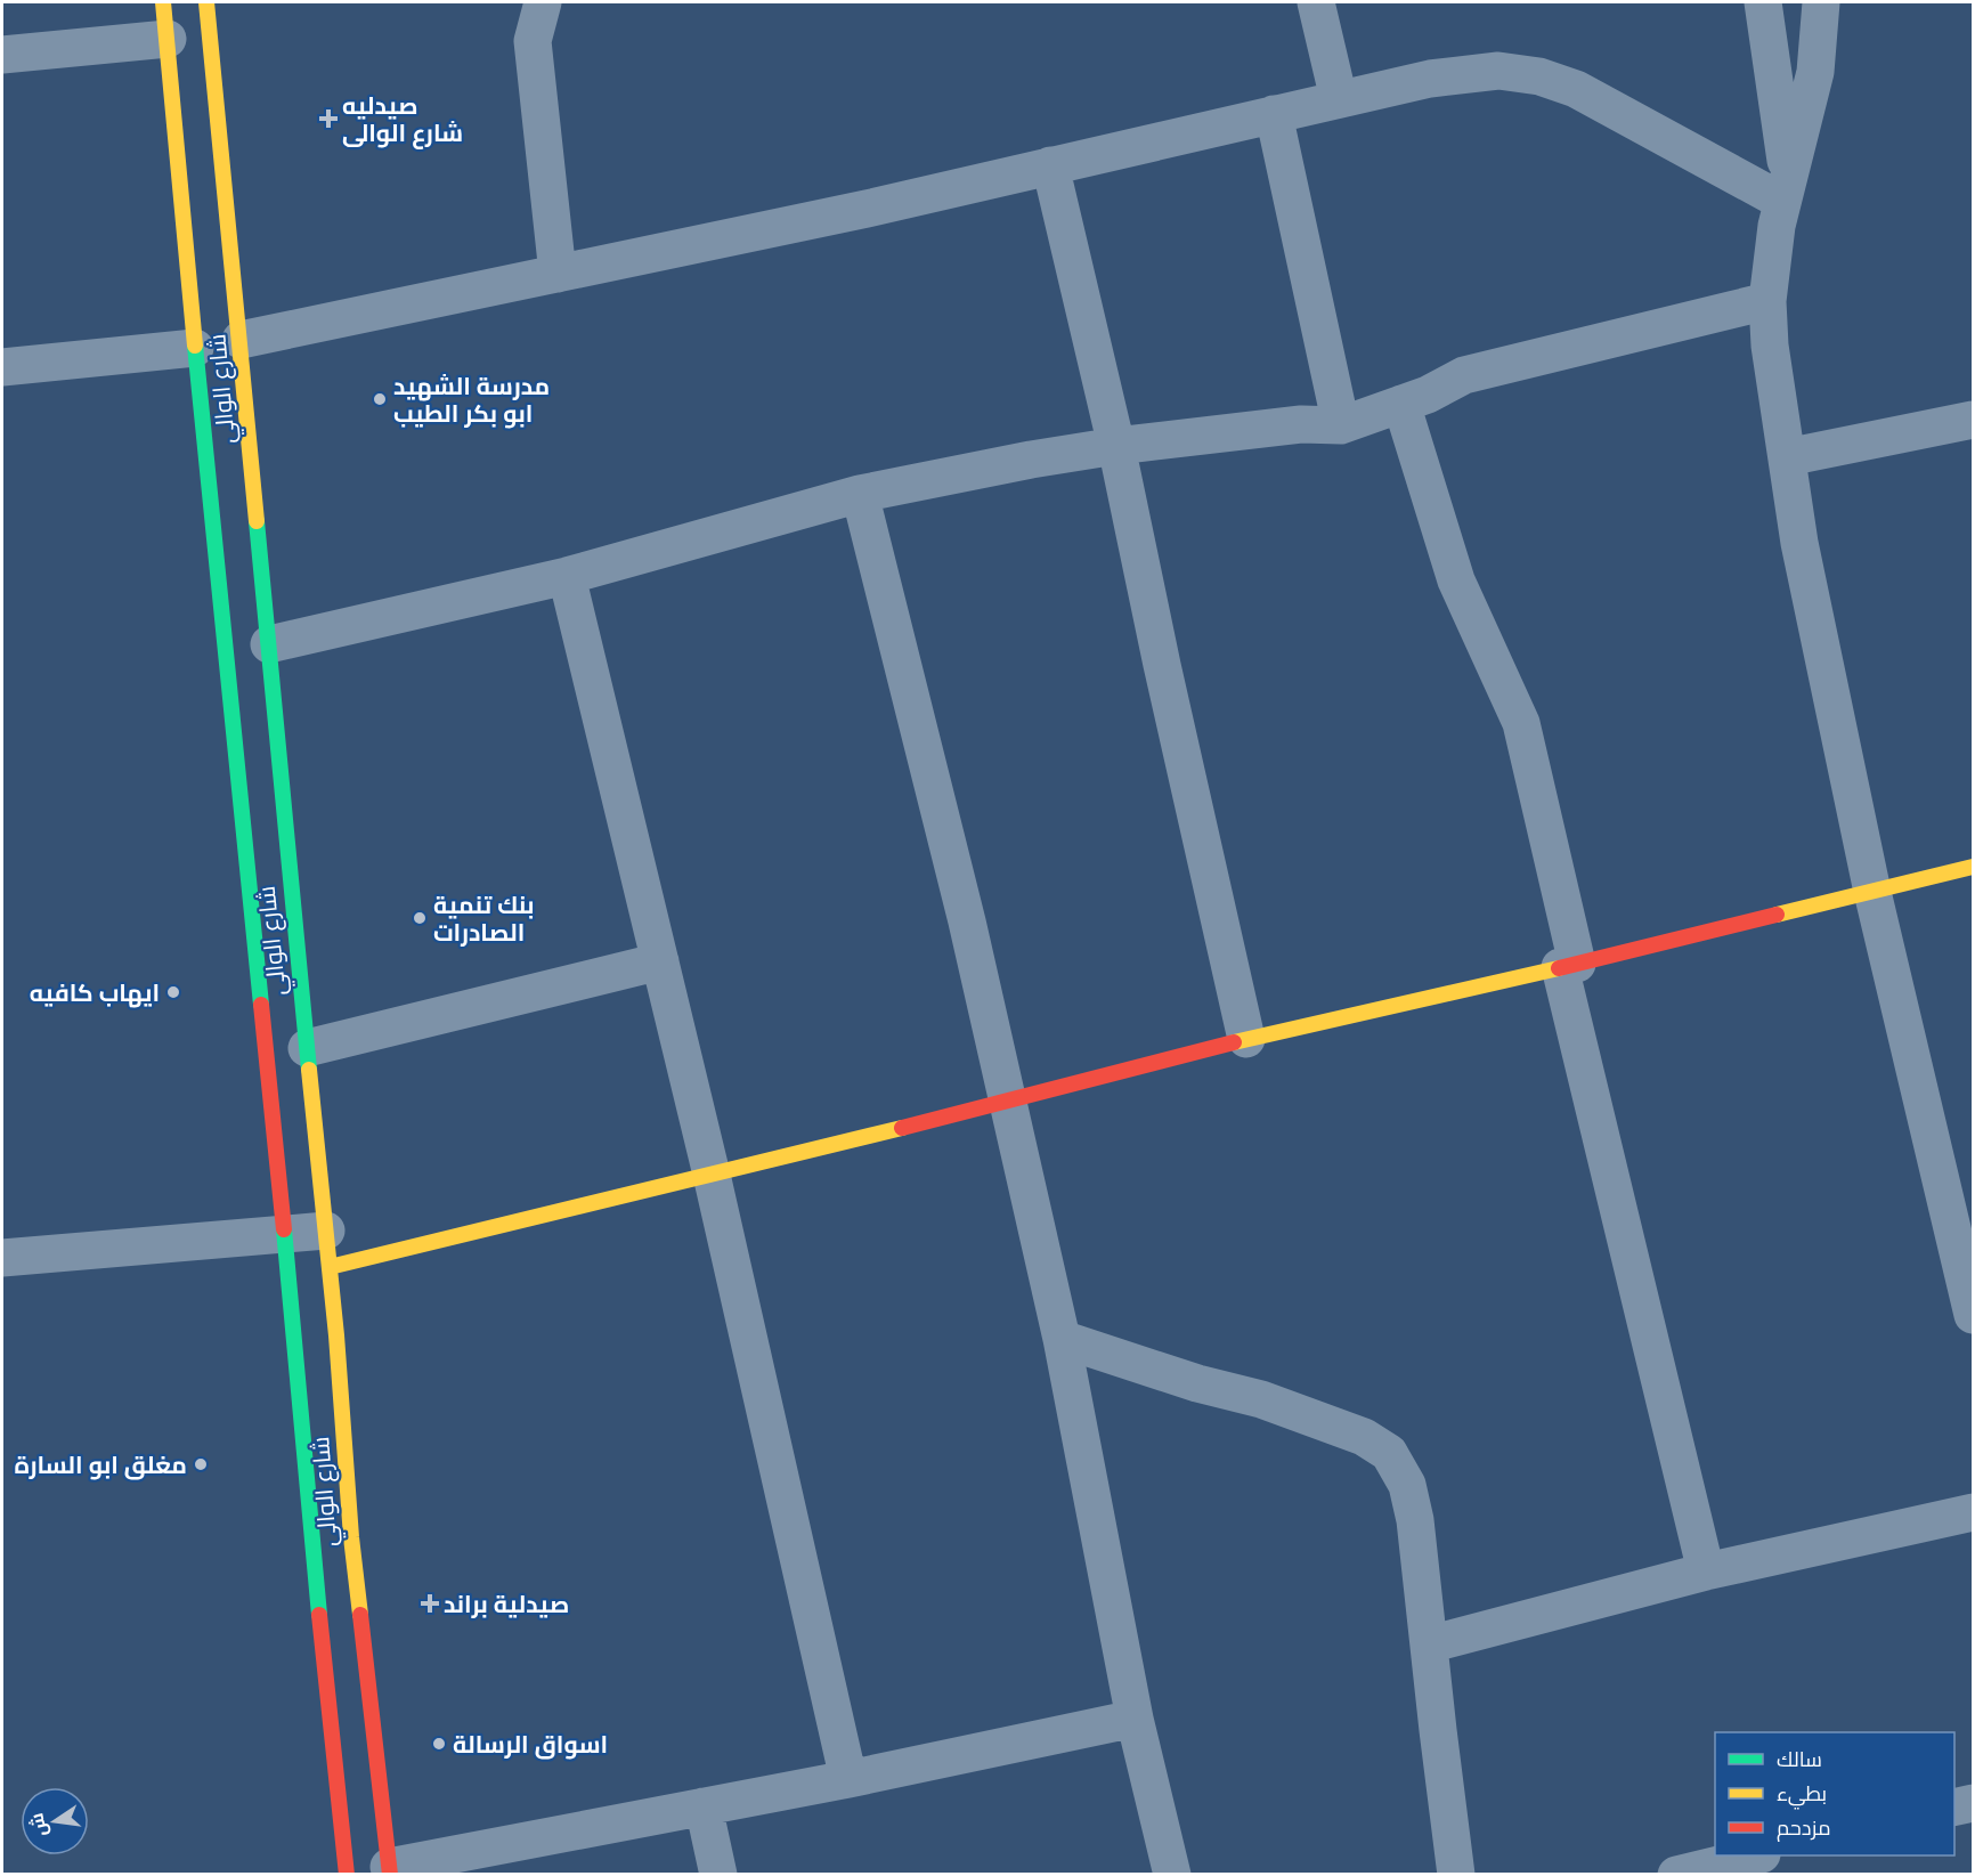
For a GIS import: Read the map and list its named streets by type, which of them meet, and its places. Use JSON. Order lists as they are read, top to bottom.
{
  "streets": {
    "street": ["شارع الوالي"]
  },
  "places": {
    "health": ["صيدليه شارع الوالى", "صيدلية براند"],
    "other": [
      "مدرسة الشهيد ابو بكر الطيب",
      "بنك تنمية الصادرات",
      "ايهاب كافيه",
      "مغلق ابو السارة",
      "اسواق الرسالة"
    ]
  },
  "legend": ["سالك", "بطيء", "مزدحم"],
  "north": "left"
}
